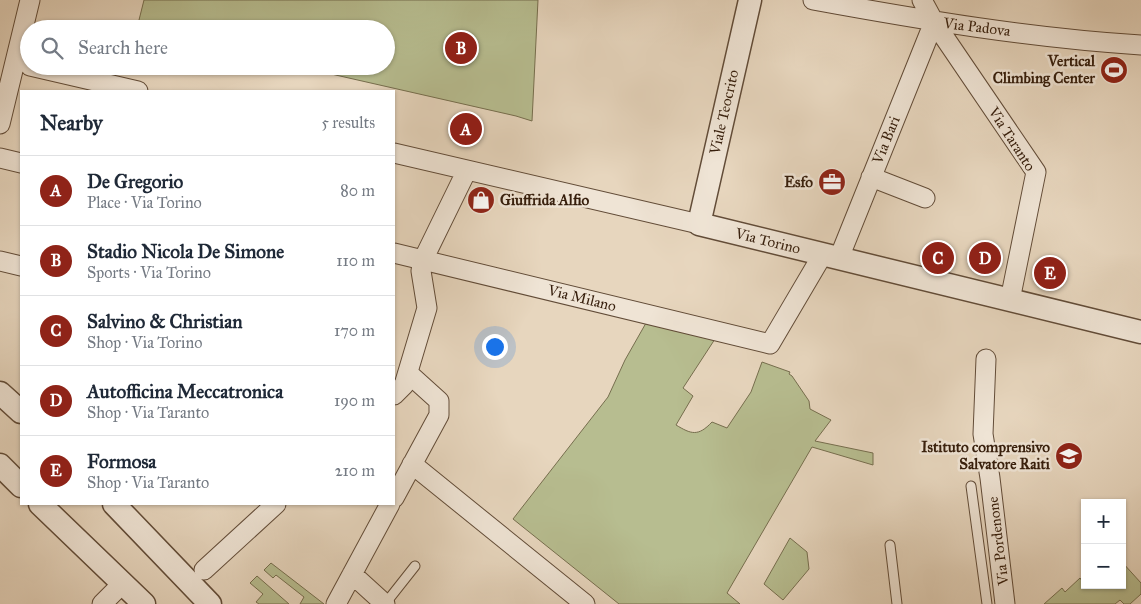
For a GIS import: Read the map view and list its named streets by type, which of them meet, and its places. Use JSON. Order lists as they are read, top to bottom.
{
  "streets": {
    "street": [
      "Via Padova",
      "Viale Teocrito",
      "Via Taranto",
      "Via Bari",
      "Via Torino",
      "Via Milano",
      "Via Pordenone"
    ]
  },
  "crossings": [
    ["Via Padova", "Via Taranto"],
    ["Via Padova", "Via Bari"],
    ["Viale Teocrito", "Via Torino"],
    ["Via Taranto", "Via Bari"],
    ["Via Taranto", "Via Torino"],
    ["Via Bari", "Via Torino"],
    ["Via Bari", "Via Milano"]
  ],
  "places": {
    "sports": ["Vertical Climbing Center"],
    "office": ["Esfo"],
    "shop": ["Giuffrida Alfio"],
    "school or university": ["Istituto comprensivo Salvatore Raiti"]
  },
  "page": {
    "search": "Search here",
    "pins": [
      "B",
      "A",
      "C",
      "D",
      "E"
    ],
    "heading": ["Nearby", "5 results"],
    "list": [
      {
        "mark": "A",
        "name": "De Gregorio",
        "note": "Place · Via Torino",
        "value": "80 m"
      },
      {
        "mark": "B",
        "name": "Stadio Nicola De Simone",
        "note": "Sports · Via Torino",
        "value": "110 m"
      },
      {
        "mark": "C",
        "name": "Salvino & Christian",
        "note": "Shop · Via Torino",
        "value": "170 m"
      },
      {
        "mark": "D",
        "name": "Autofficina Meccatronica",
        "note": "Shop · Via Taranto",
        "value": "190 m"
      },
      {
        "mark": "E",
        "name": "Formosa",
        "note": "Shop · Via Taranto",
        "value": "210 m"
      }
    ],
    "map_buttons": ["+", "−"]
  }
}
